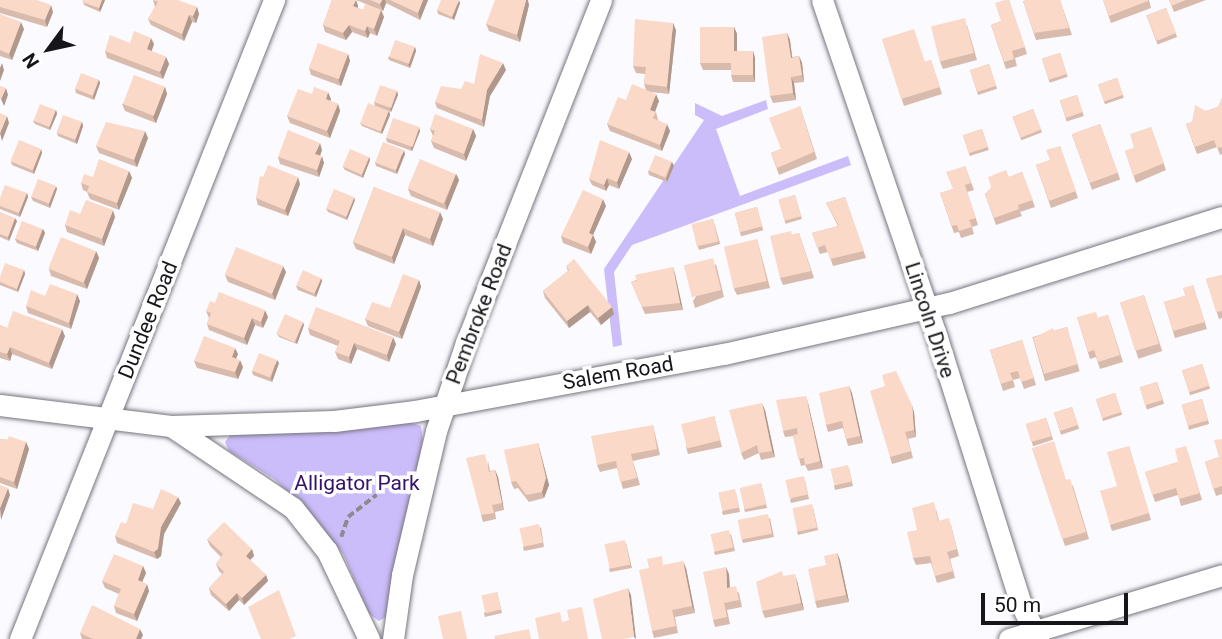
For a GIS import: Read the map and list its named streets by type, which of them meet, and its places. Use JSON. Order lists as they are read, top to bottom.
{
  "streets": {
    "street": [
      "Pembroke Road",
      "Dundee Road",
      "Lincoln Drive",
      "Salem Road"
    ]
  },
  "crossings": [
    ["Pembroke Road", "Salem Road"],
    ["Dundee Road", "Salem Road"],
    ["Lincoln Drive", "Salem Road"]
  ],
  "parks": ["Alligator Park"],
  "scale_bar": "50 m",
  "north": "bottom left"
}
